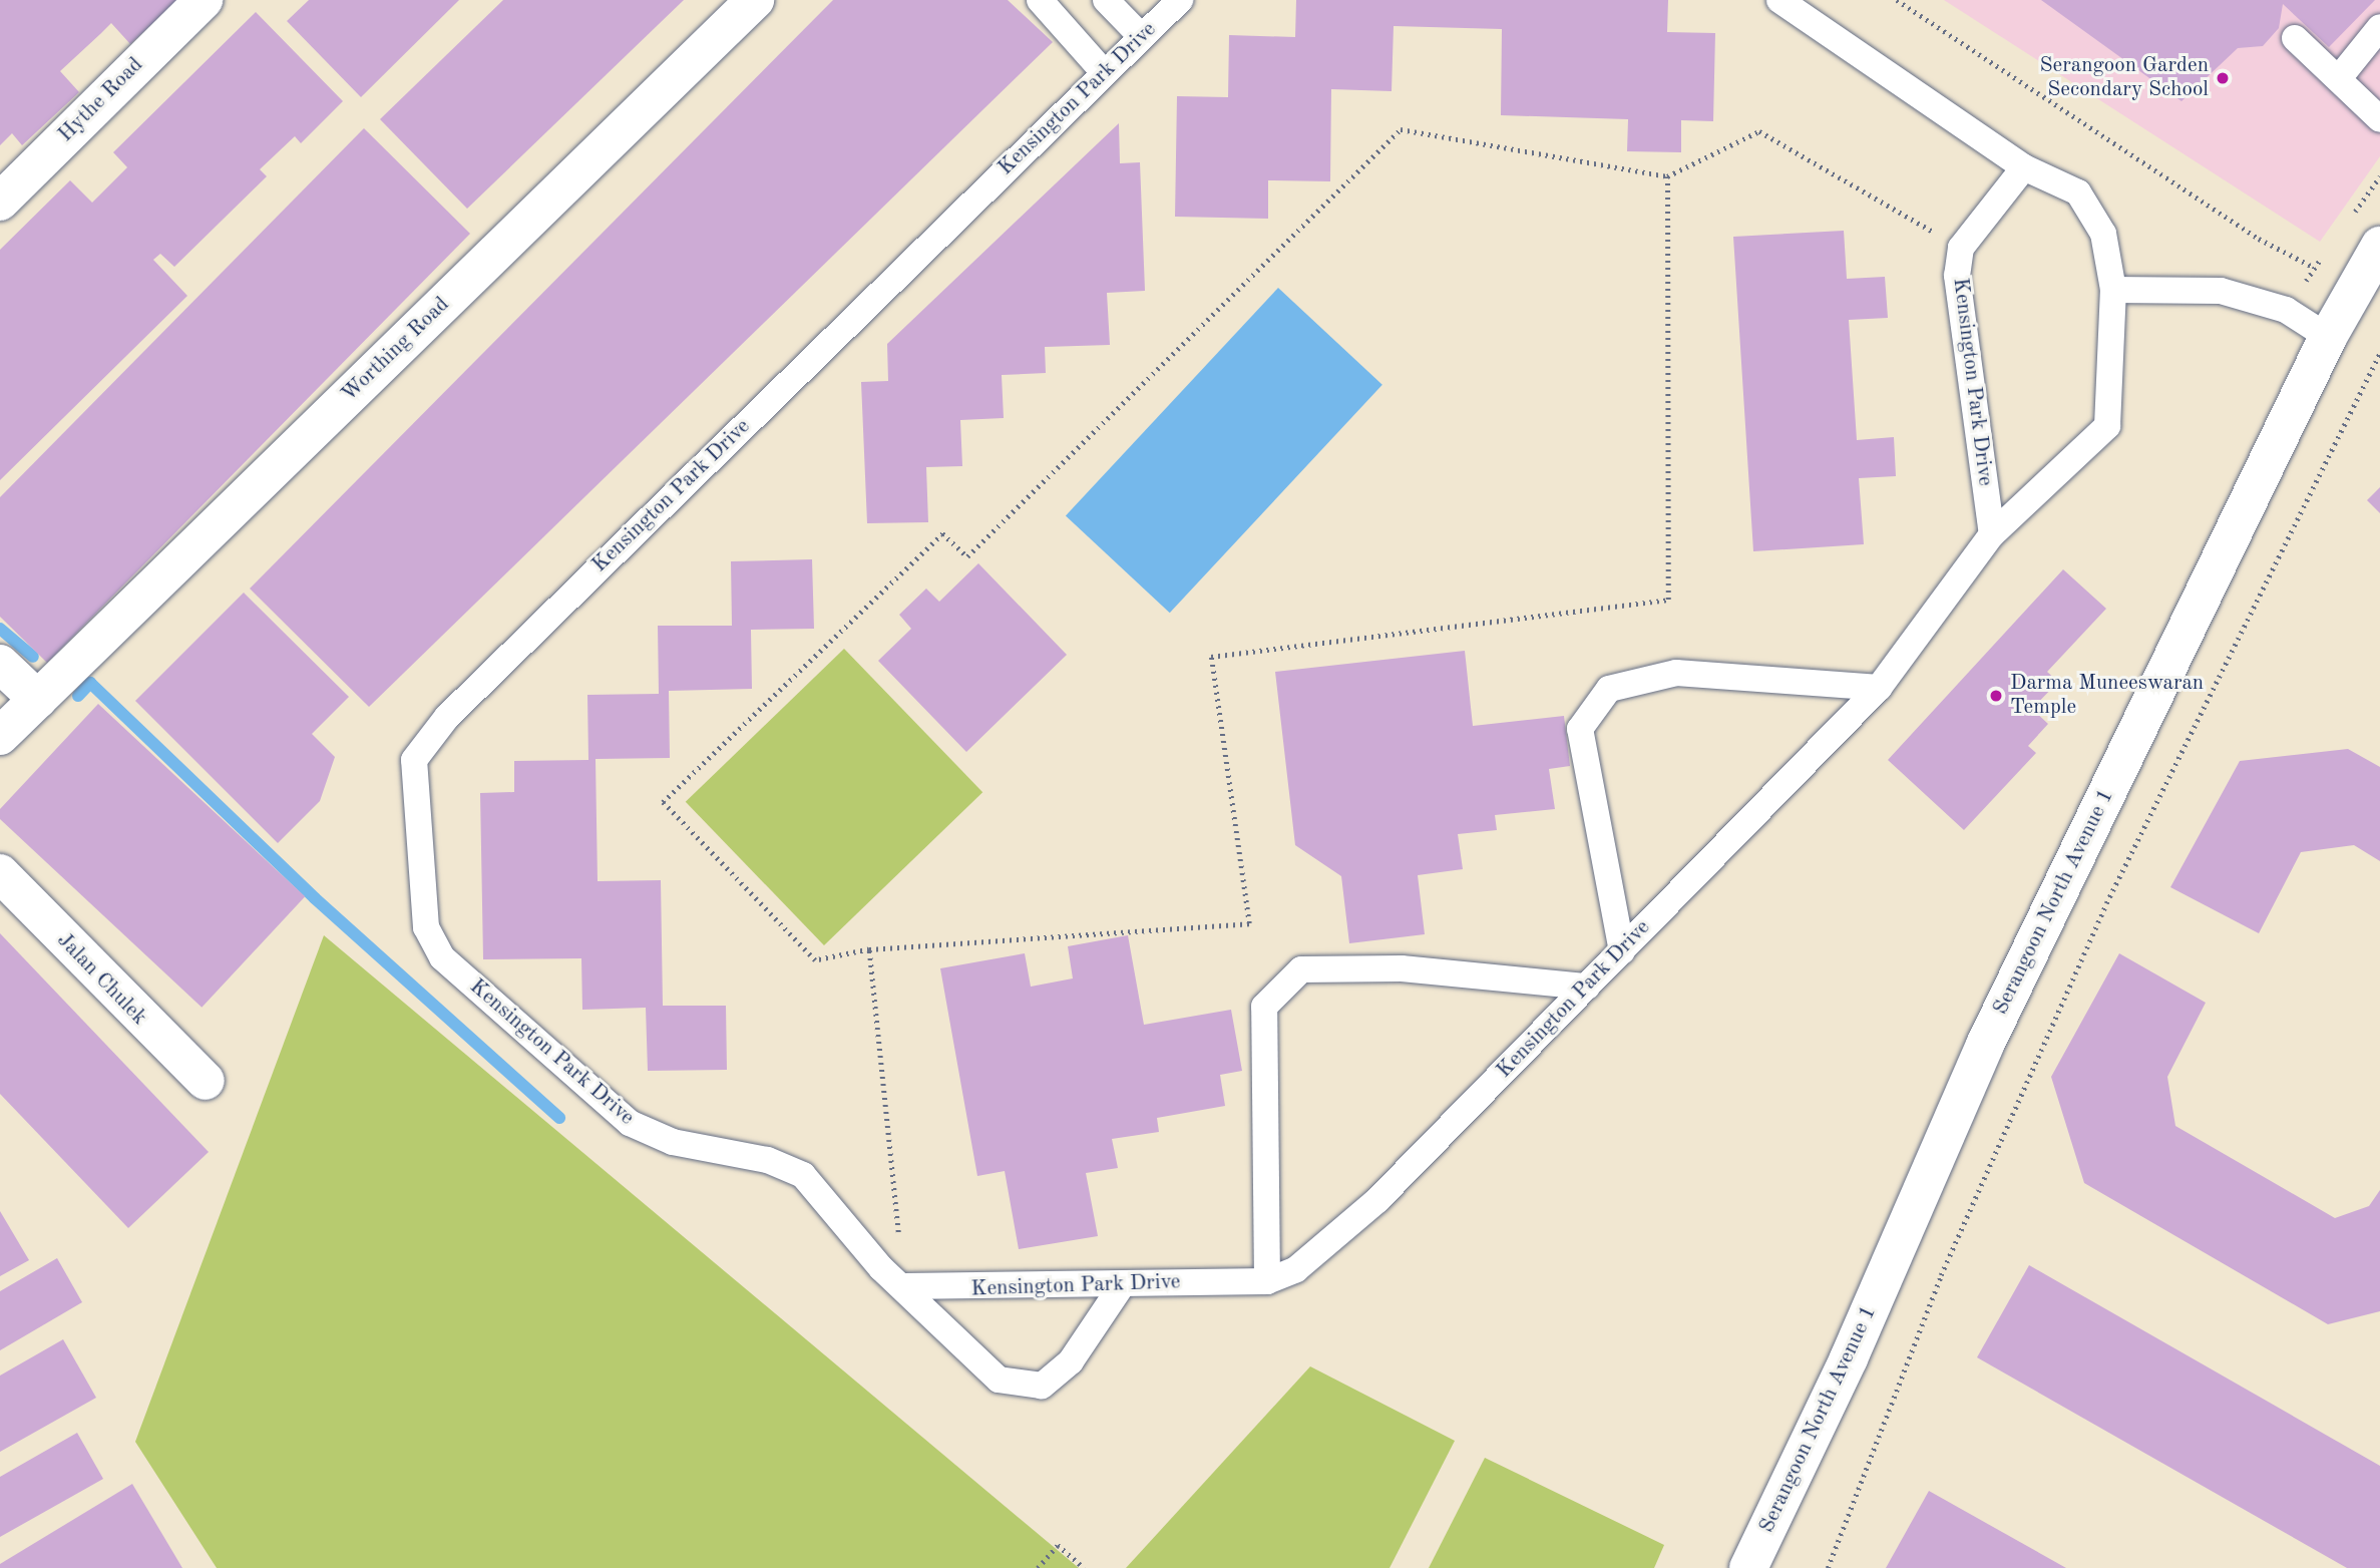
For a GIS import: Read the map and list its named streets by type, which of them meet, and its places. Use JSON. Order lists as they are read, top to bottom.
{
  "streets": {
    "street": [
      "Hythe Road",
      "Worthing Road",
      "Serangoon North Avenue 1",
      "Jalan Chulek"
    ],
    "lane": ["Kensington Park Drive"]
  },
  "places": ["Serangoon Garden Secondary School", "Darma Muneeswaran Temple"]
}
